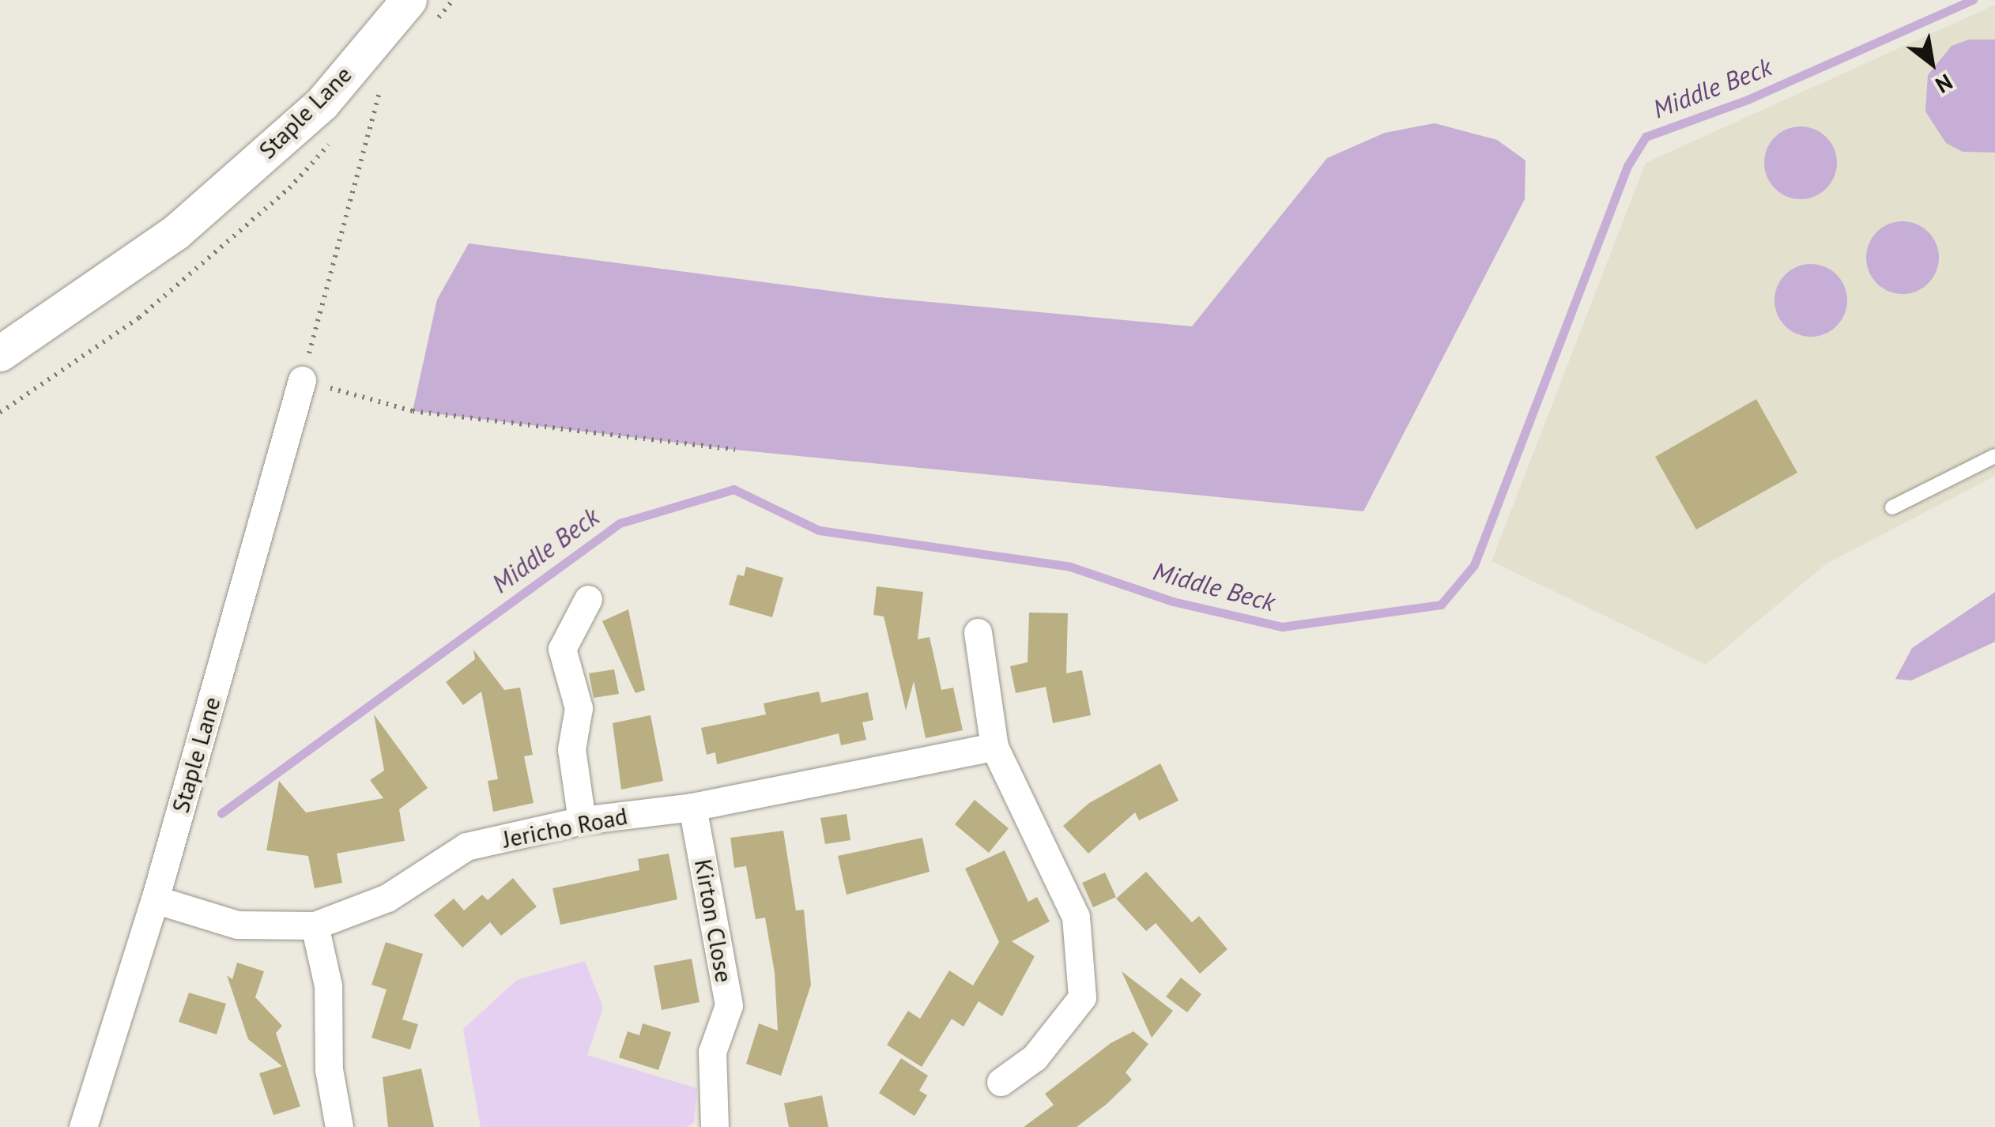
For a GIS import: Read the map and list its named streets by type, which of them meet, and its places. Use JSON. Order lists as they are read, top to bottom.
{
  "streets": {
    "street": ["Staple Lane", "Jericho Road", "Kirton Close"]
  },
  "crossings": [
    ["Staple Lane", "Jericho Road"],
    ["Jericho Road", "Kirton Close"]
  ],
  "water": ["Middle Beck"],
  "north": "bottom right"
}
